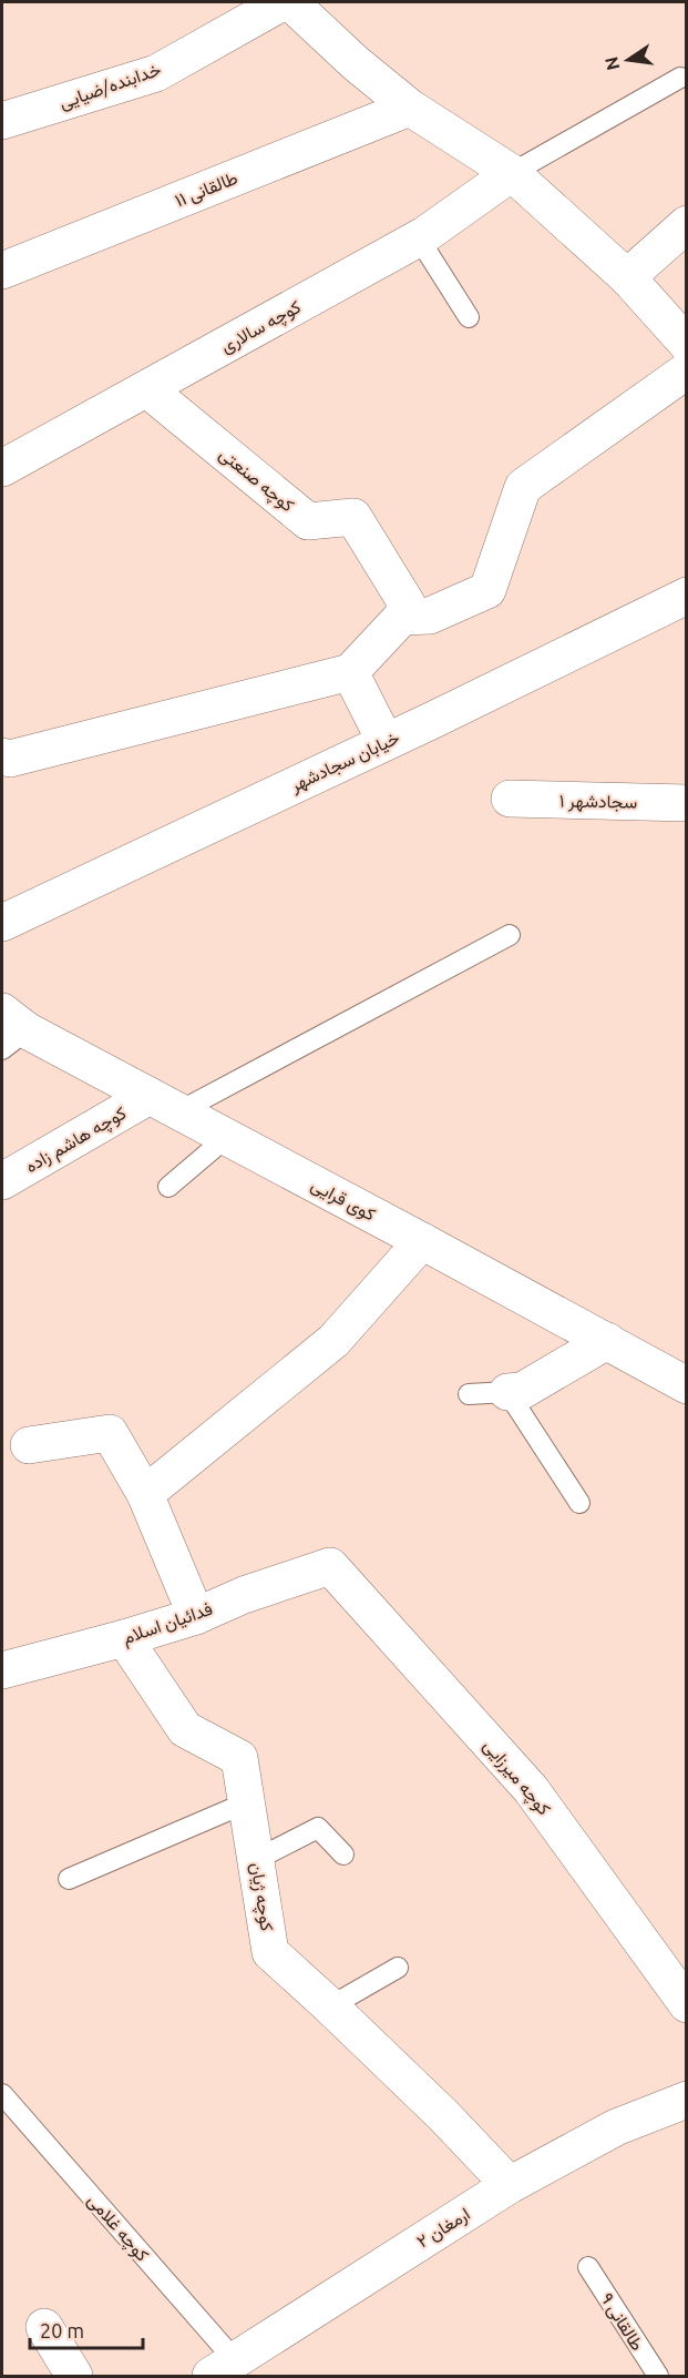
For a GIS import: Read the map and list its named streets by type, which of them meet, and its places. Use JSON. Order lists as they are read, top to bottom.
{
  "streets": {
    "street": [
      "خدابنده/ضیایی",
      "طالقانی ۱۱",
      "کوچه سالاری",
      "کوچه صنعتی",
      "خیابان سجادشهر",
      "سجادشهر ۱",
      "کوچه هاشم زاده",
      "کوی قرایی",
      "فدائیان اسلام",
      "کوچه میرزایی",
      "کوچه ژیان",
      "ارمغان ۲"
    ],
    "lane": ["کوچه غلامی", "طالقانی ۹"]
  },
  "crossings": [
    ["کوچه سالاری", "کوچه صنعتی"],
    ["کوچه هاشم زاده", "کوی قرایی"],
    ["فدائیان اسلام", "کوچه میرزایی"],
    ["فدائیان اسلام", "کوچه ژیان"],
    ["کوچه ژیان", "ارمغان ۲"],
    ["کوچه غلامی", "ارمغان ۲"]
  ],
  "scale_bar": "20 m",
  "north": "left"
}
